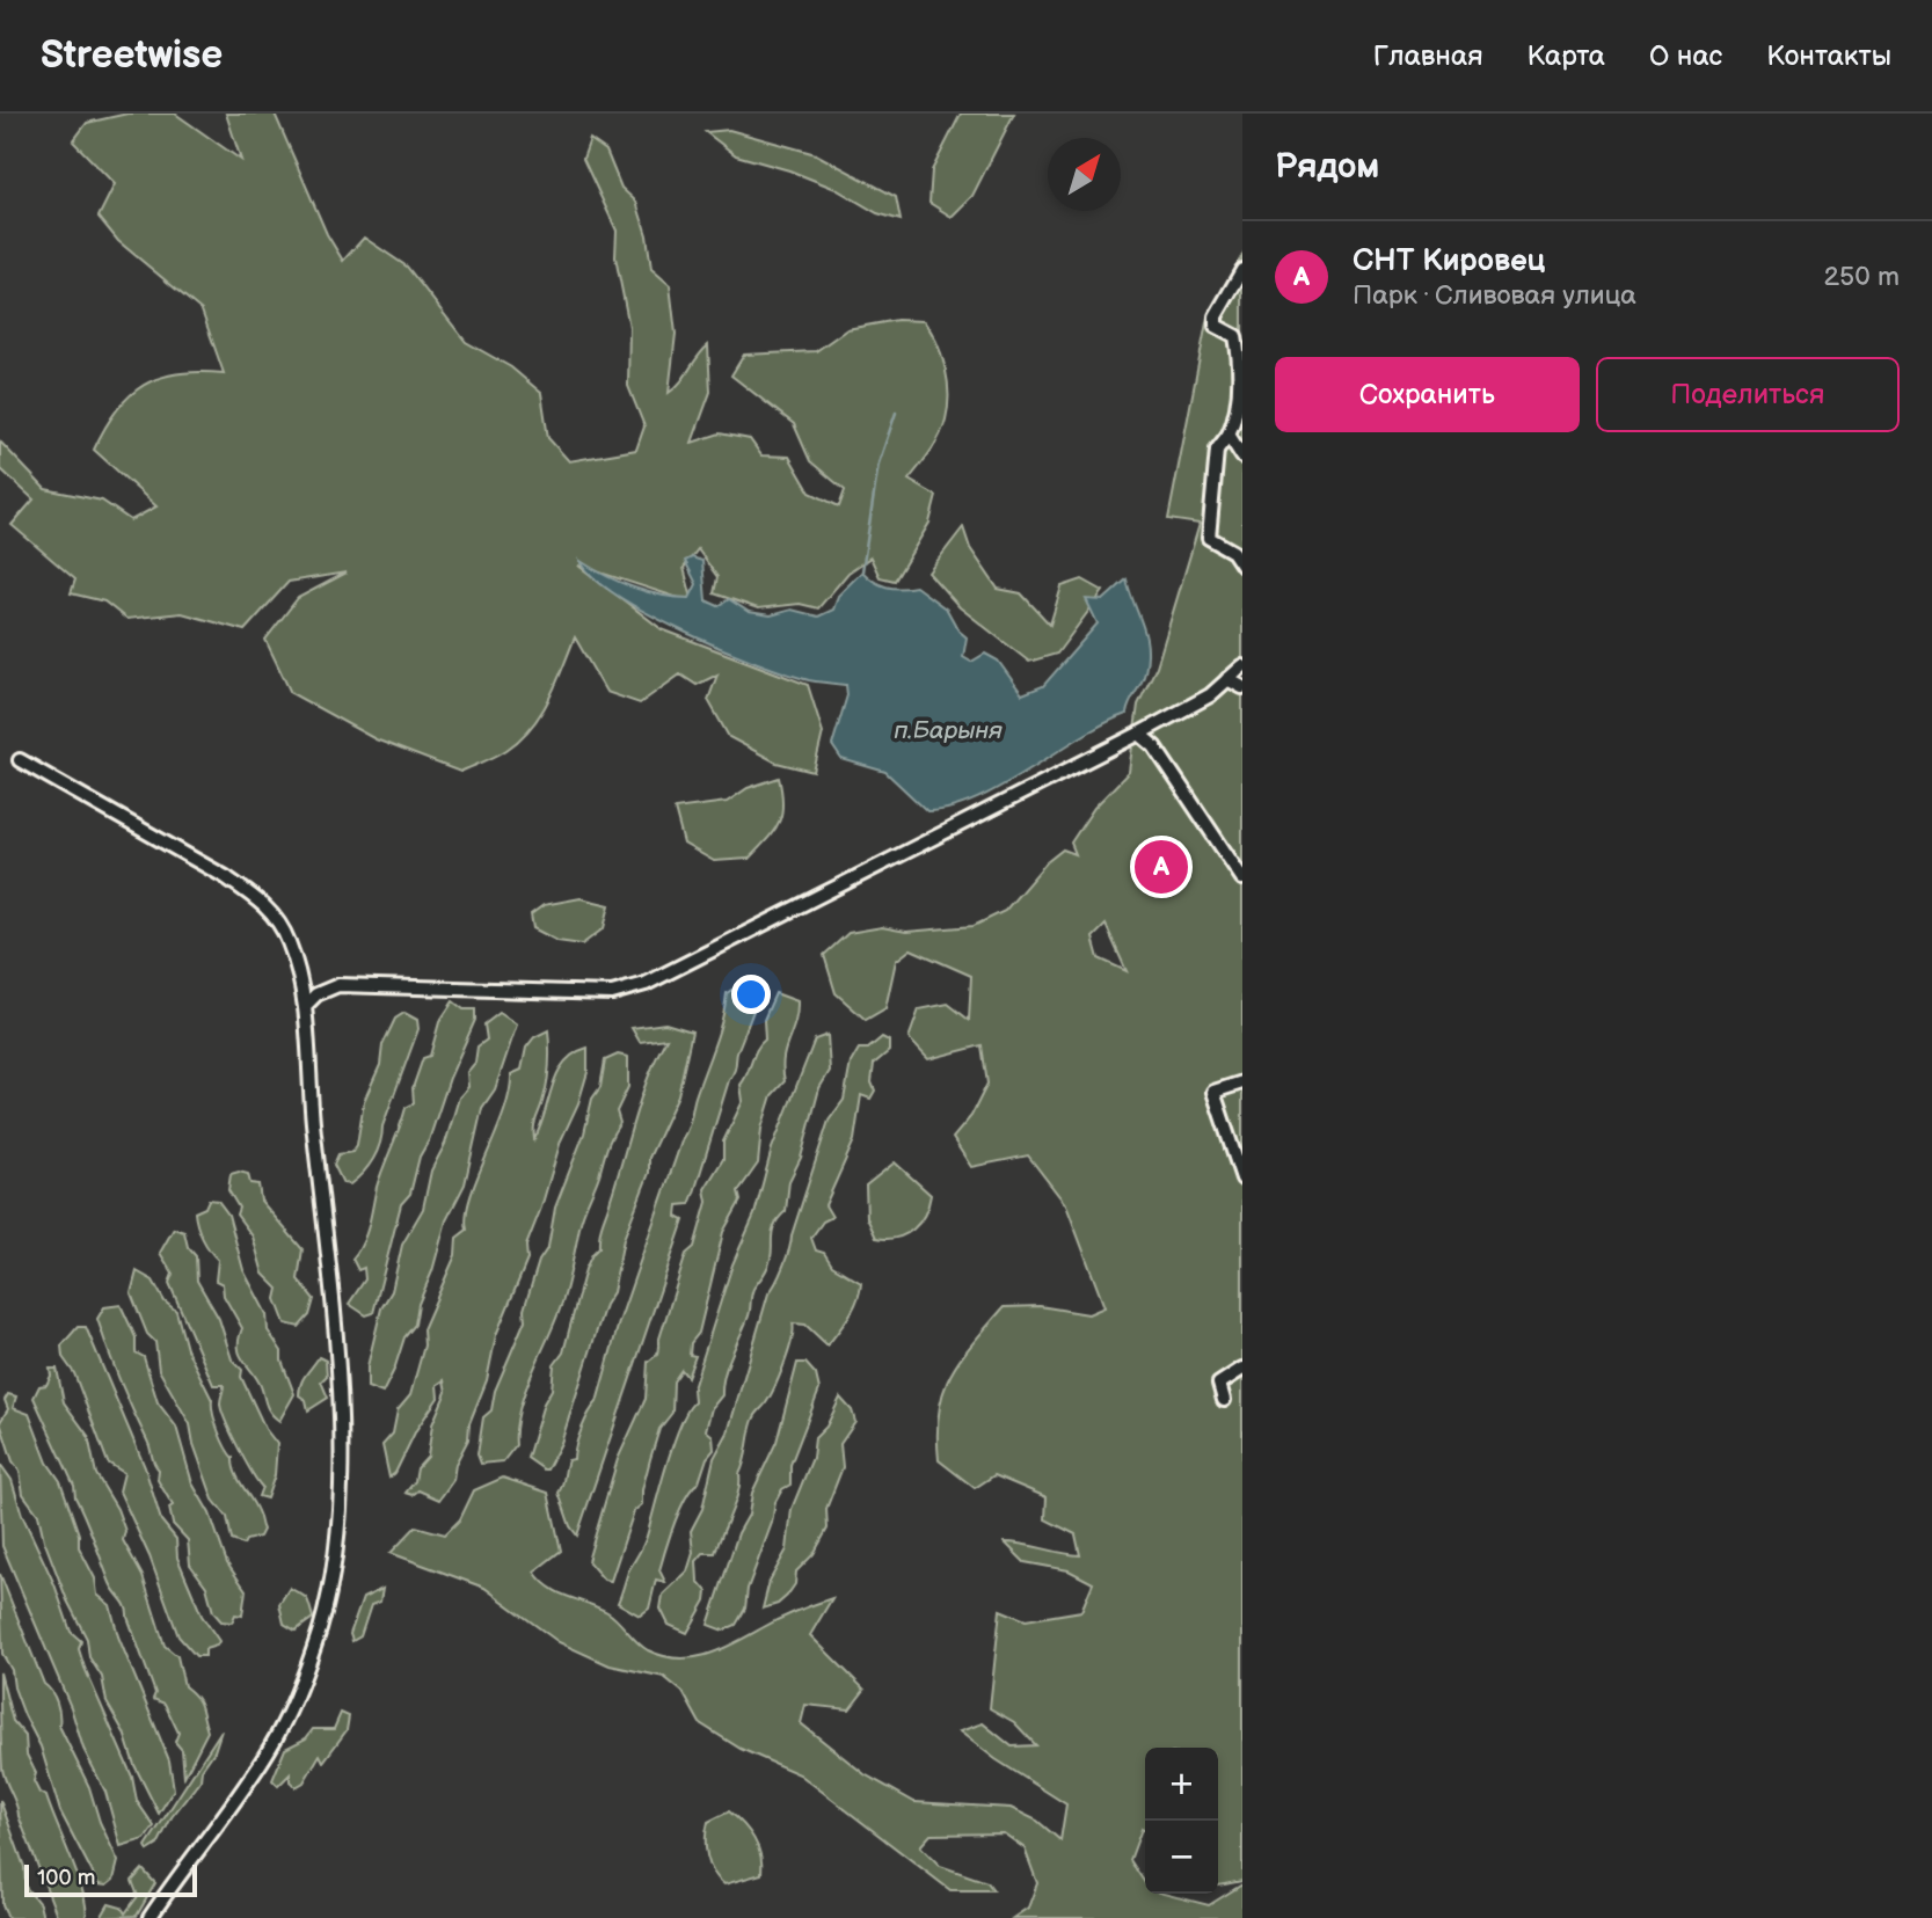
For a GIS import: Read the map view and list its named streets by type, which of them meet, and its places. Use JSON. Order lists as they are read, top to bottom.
{
  "water": ["п.Барыня"],
  "scale_bar": "100 m",
  "north": "top right",
  "page": {
    "header": "Streetwise",
    "nav": [
      "Главная",
      "Карта",
      "О нас",
      "Контакты"
    ],
    "heading": "Рядом",
    "list": [
      {
        "mark": "A",
        "name": "СНТ Кировец",
        "note": "Парк · Сливовая улица",
        "value": "250 m"
      }
    ],
    "buttons": ["Сохранить", "Поделиться"],
    "pins": "A",
    "map_buttons": ["+", "−"],
    "scale": "100 m"
  }
}
